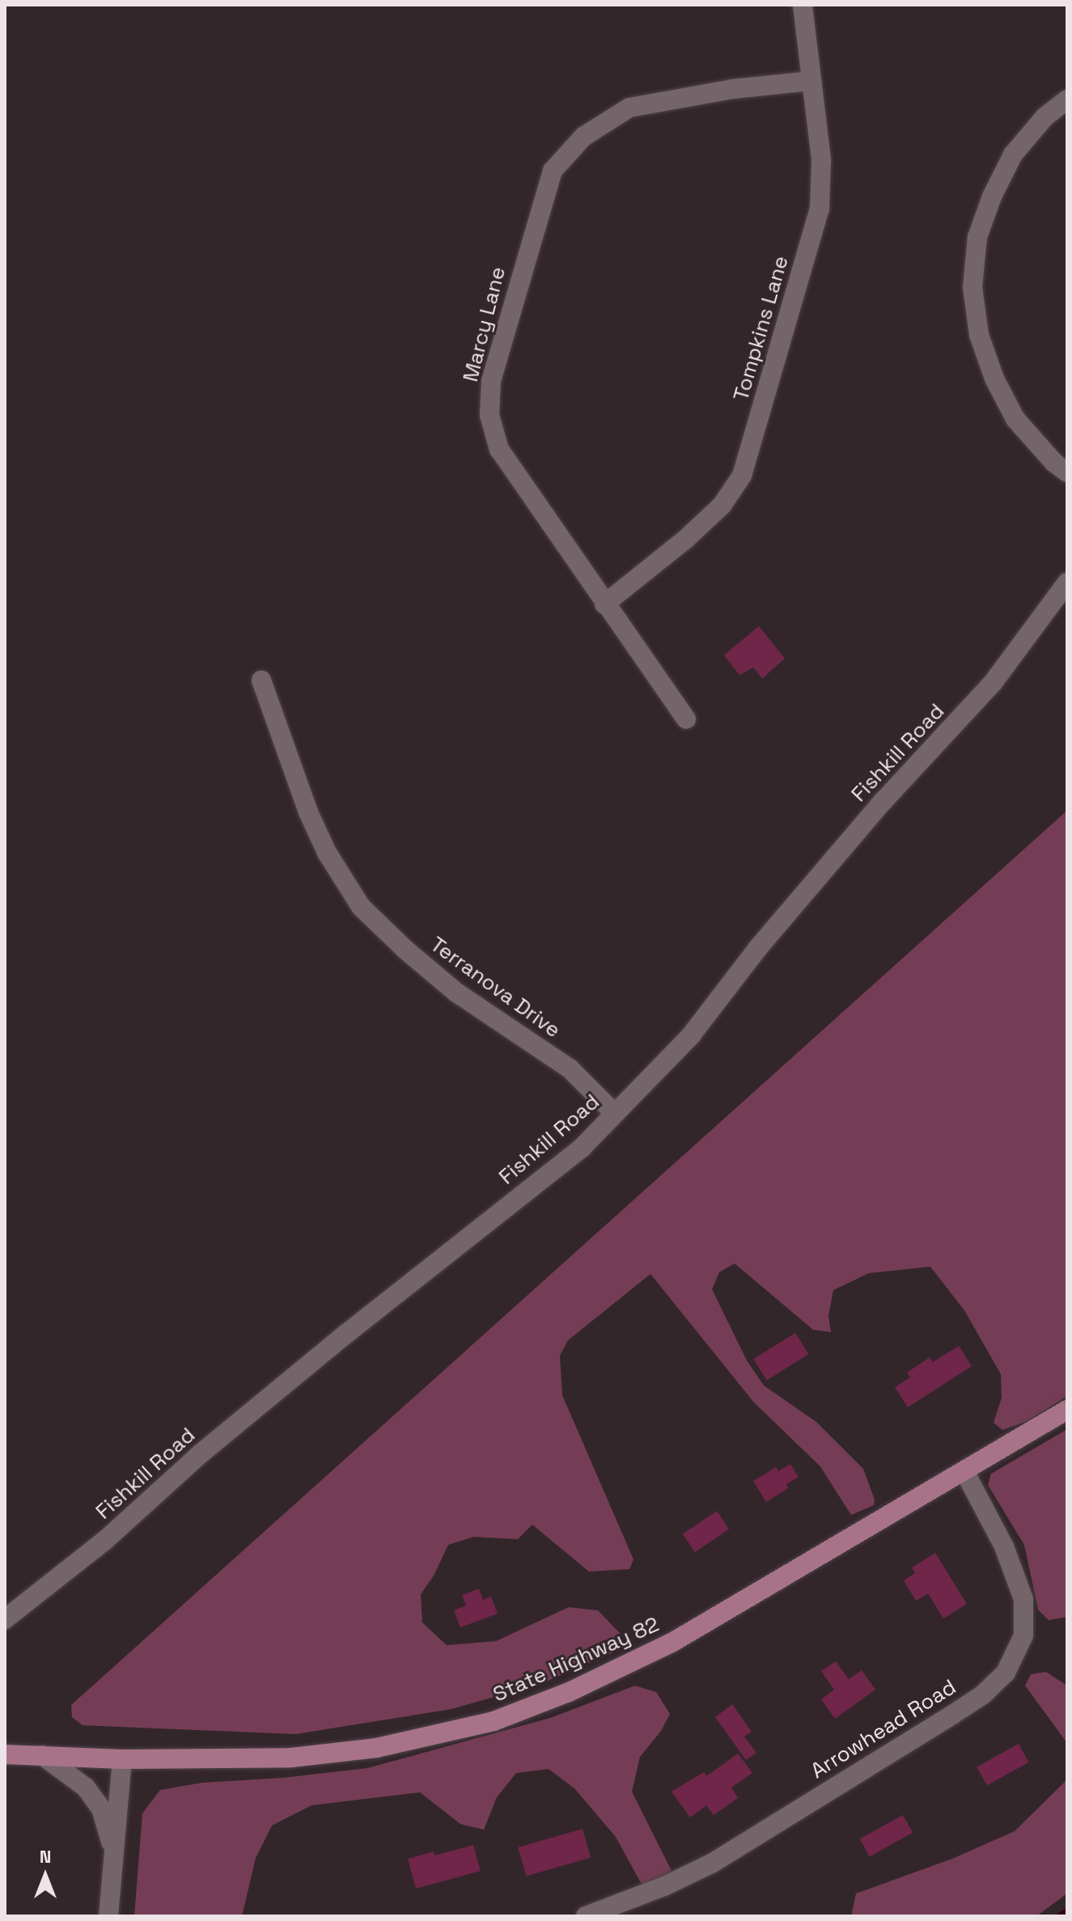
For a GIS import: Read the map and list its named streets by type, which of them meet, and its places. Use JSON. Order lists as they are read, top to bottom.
{
  "streets": {
    "main road": ["State Highway 82"],
    "street": [
      "Marcy Lane",
      "Tompkins Lane",
      "Fishkill Road",
      "Terranova Drive",
      "Arrowhead Road"
    ]
  },
  "crossings": [
    ["Marcy Lane", "Tompkins Lane"],
    ["Fishkill Road", "Terranova Drive"],
    ["State Highway 82", "Arrowhead Road"]
  ],
  "north": "top"
}
